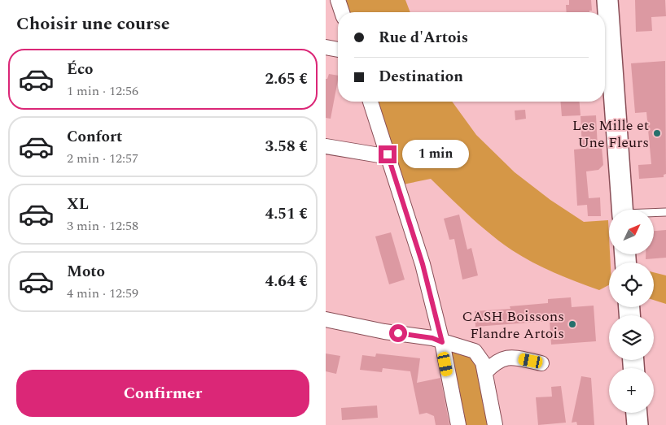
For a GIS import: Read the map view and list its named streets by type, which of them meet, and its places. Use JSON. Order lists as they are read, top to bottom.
{
  "places": ["Les Mille et Une Fleurs", "CASH Boissons Flandre Artois"],
  "north": "top right",
  "page": {
    "heading": "Choisir une course",
    "banner": ["Rue d'Artois", "Destination"],
    "list": [
      {
        "name": "Éco",
        "note": "1 min · 12:56",
        "value": "2.65 €"
      },
      {
        "name": "Confort",
        "note": "2 min · 12:57",
        "value": "3.58 €"
      },
      {
        "name": "XL",
        "note": "3 min · 12:58",
        "value": "4.51 €"
      },
      {
        "name": "Moto",
        "note": "4 min · 12:59",
        "value": "4.64 €"
      }
    ],
    "bubble": "1 min",
    "map_buttons": "+",
    "buttons": "Confirmer"
  }
}
